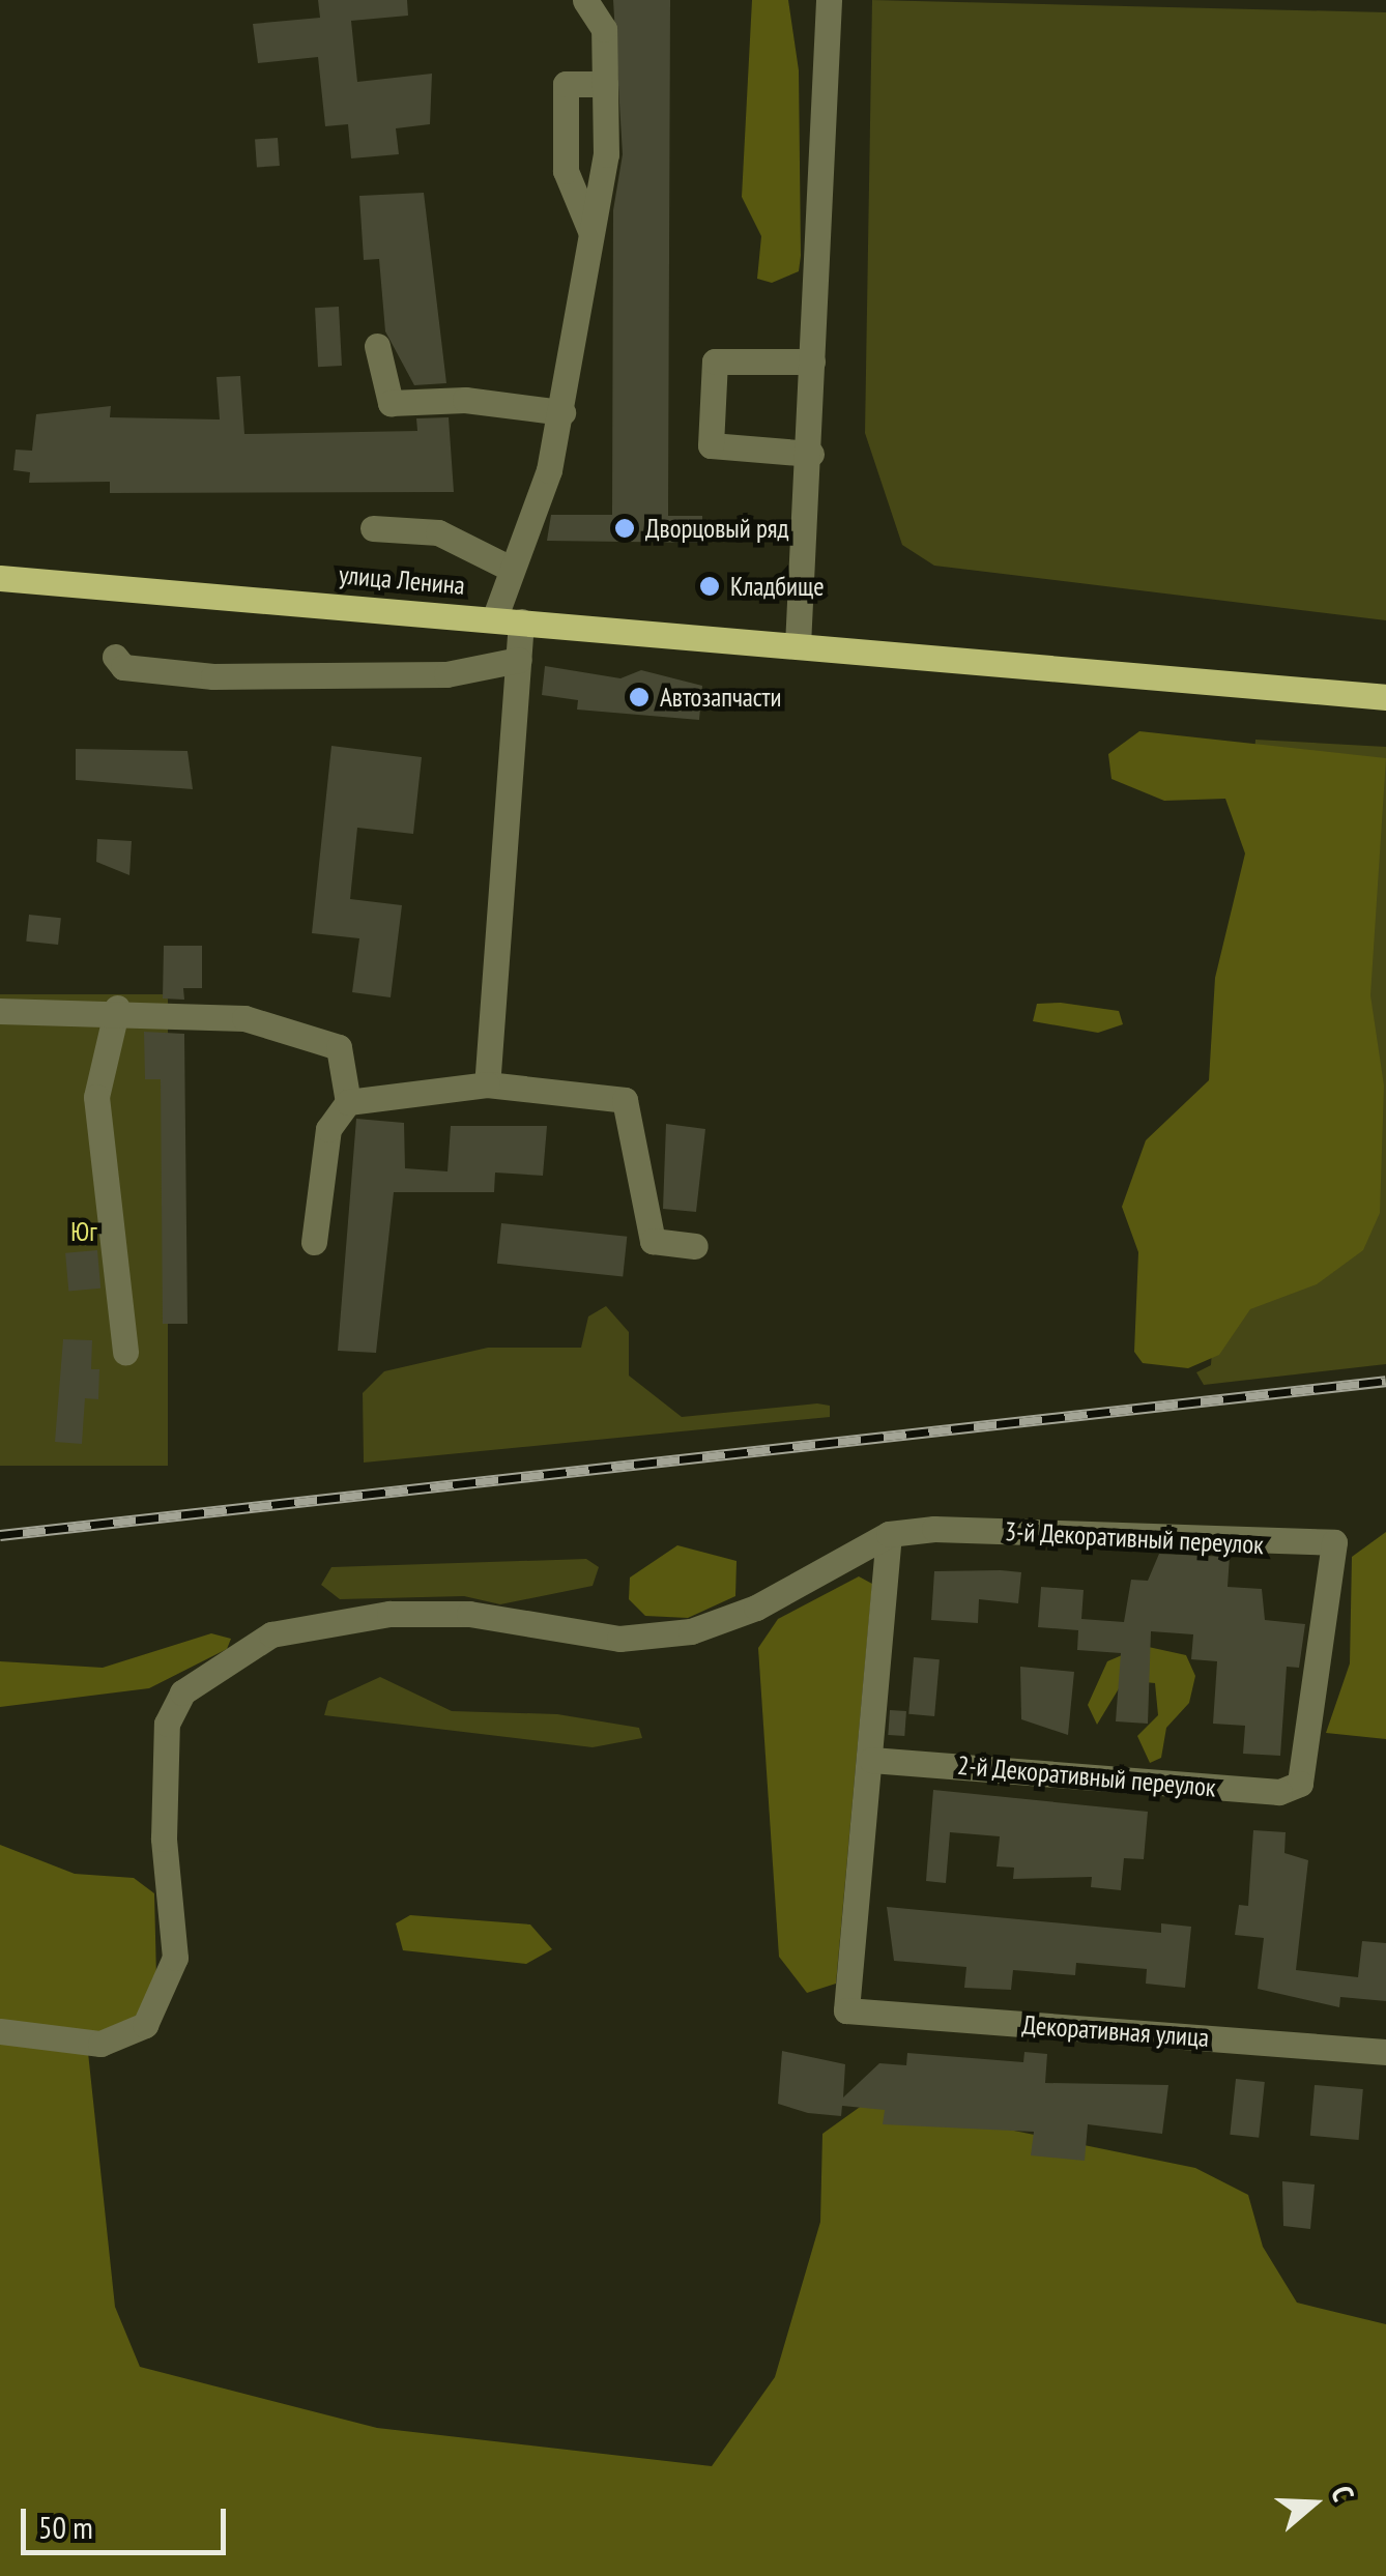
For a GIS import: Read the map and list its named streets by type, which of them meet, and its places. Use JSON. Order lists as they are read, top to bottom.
{
  "streets": {
    "main road": ["улица Ленина"],
    "street": ["3-й Декоративный переулок", "2-й Декоративный переулок", "Декоративная улица"]
  },
  "crossings": [
    ["3-й Декоративный переулок", "2-й Декоративный переулок"],
    ["2-й Декоративный переулок", "Декоративная улица"]
  ],
  "parks": ["Юг"],
  "places": ["Дворцовый ряд", "Кладбище", "Автозапчасти"],
  "scale_bar": "50 m",
  "north": "right"
}
